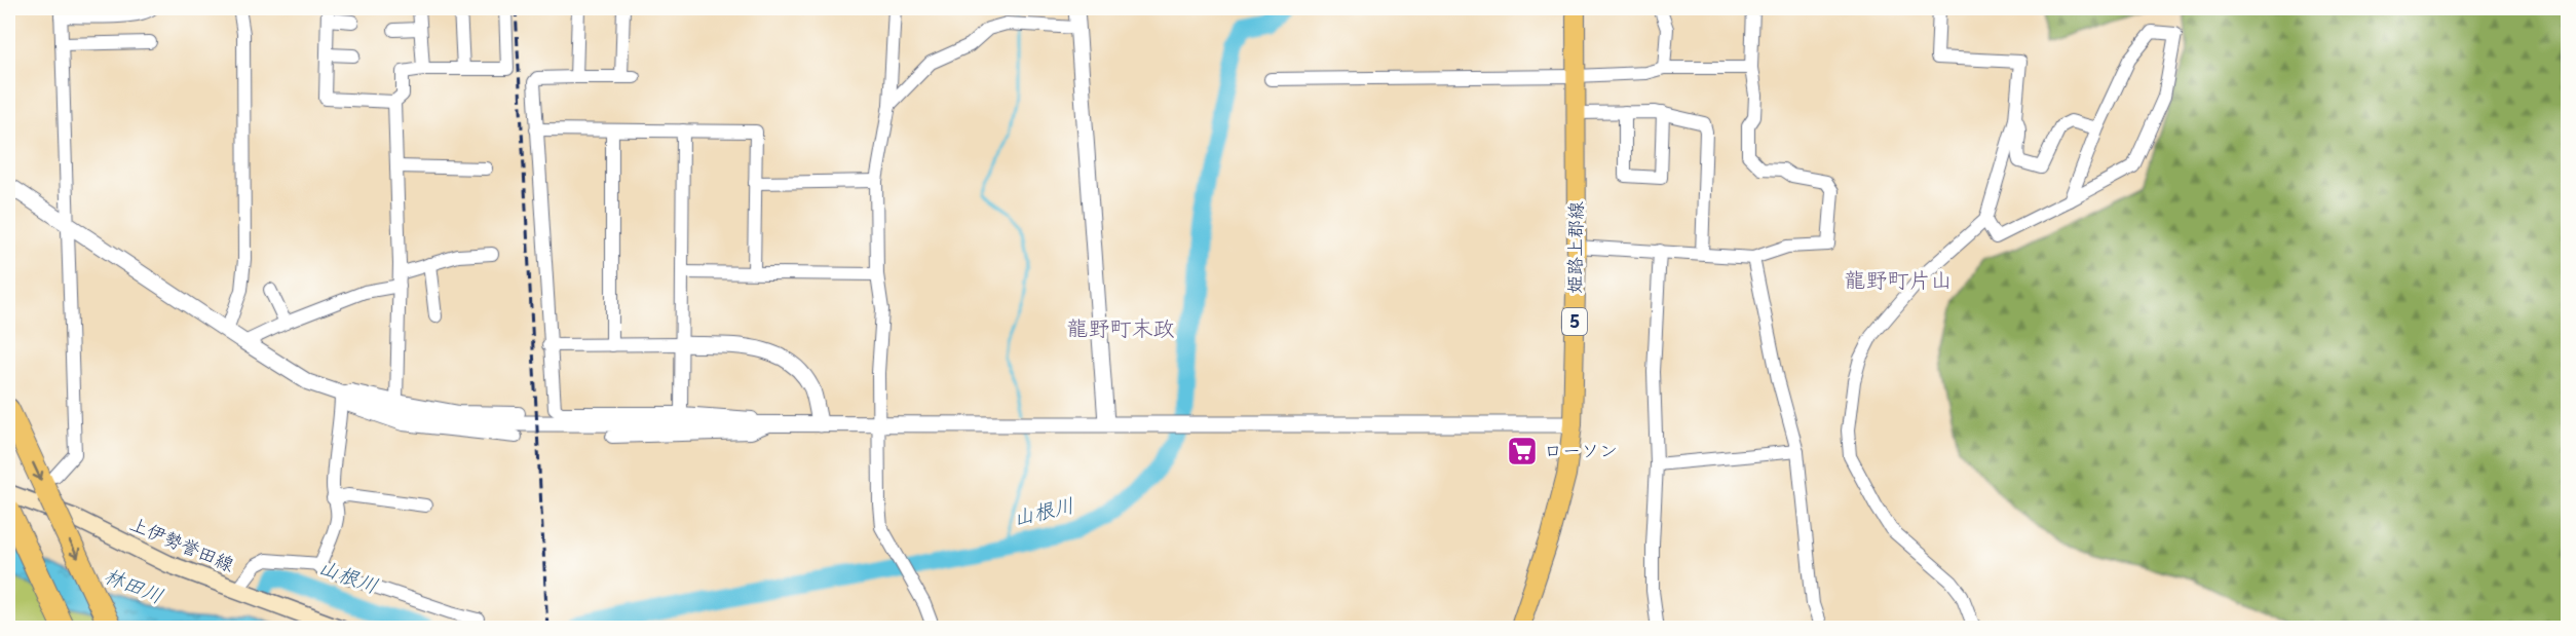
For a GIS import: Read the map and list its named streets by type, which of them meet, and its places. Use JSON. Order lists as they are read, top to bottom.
{
  "streets": {
    "main road": ["姫路上郡線", "5", "上伊勢誉田線"]
  },
  "districts": ["龍野町片山", "龍野町末政"],
  "water": ["山根川", "林田川"],
  "places": {
    "supermarket": ["ローソン"]
  }
}
